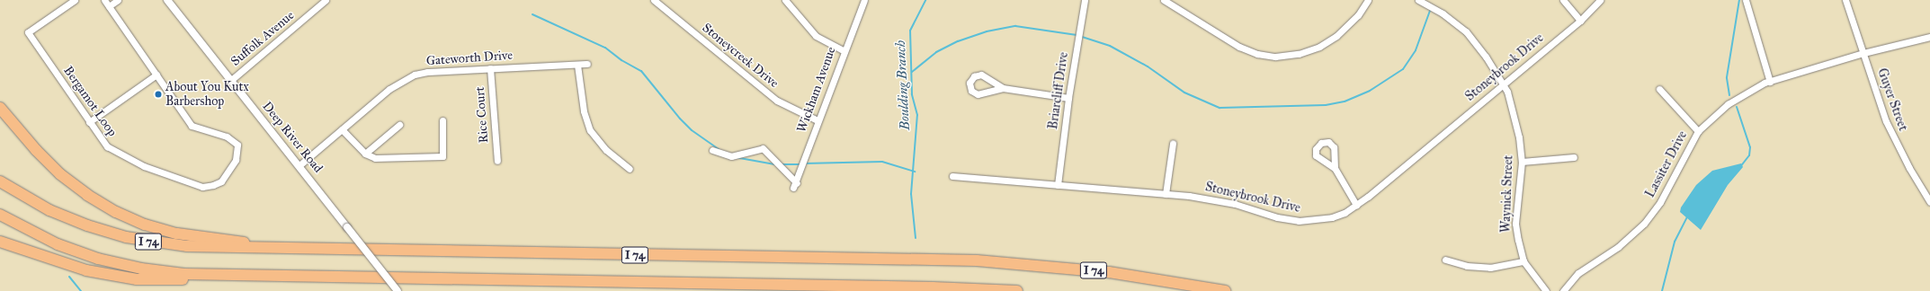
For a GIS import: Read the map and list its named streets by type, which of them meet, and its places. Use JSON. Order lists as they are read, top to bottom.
{
  "streets": {
    "highway": ["I 74"],
    "street": [
      "Suffolk Avenue",
      "Stoneycreek Drive",
      "Gateworth Drive",
      "Stoneybrook Drive",
      "Wickham Avenue",
      "Briarcliff Drive",
      "Guyer Street",
      "Bergamot Loop",
      "Rice Court",
      "Deep River Road",
      "Lassiter Drive",
      "Waynick Street"
    ]
  },
  "crossings": [
    ["Suffolk Avenue", "Deep River Road"],
    ["Stoneycreek Drive", "Wickham Avenue"],
    ["Gateworth Drive", "Rice Court"],
    ["Gateworth Drive", "Deep River Road"],
    ["Stoneybrook Drive", "Briarcliff Drive"],
    ["Stoneybrook Drive", "Waynick Street"],
    ["Guyer Street", "Lassiter Drive"]
  ],
  "water": ["Boulding Branch"],
  "places": ["About You Kutx Barbershop"]
}
